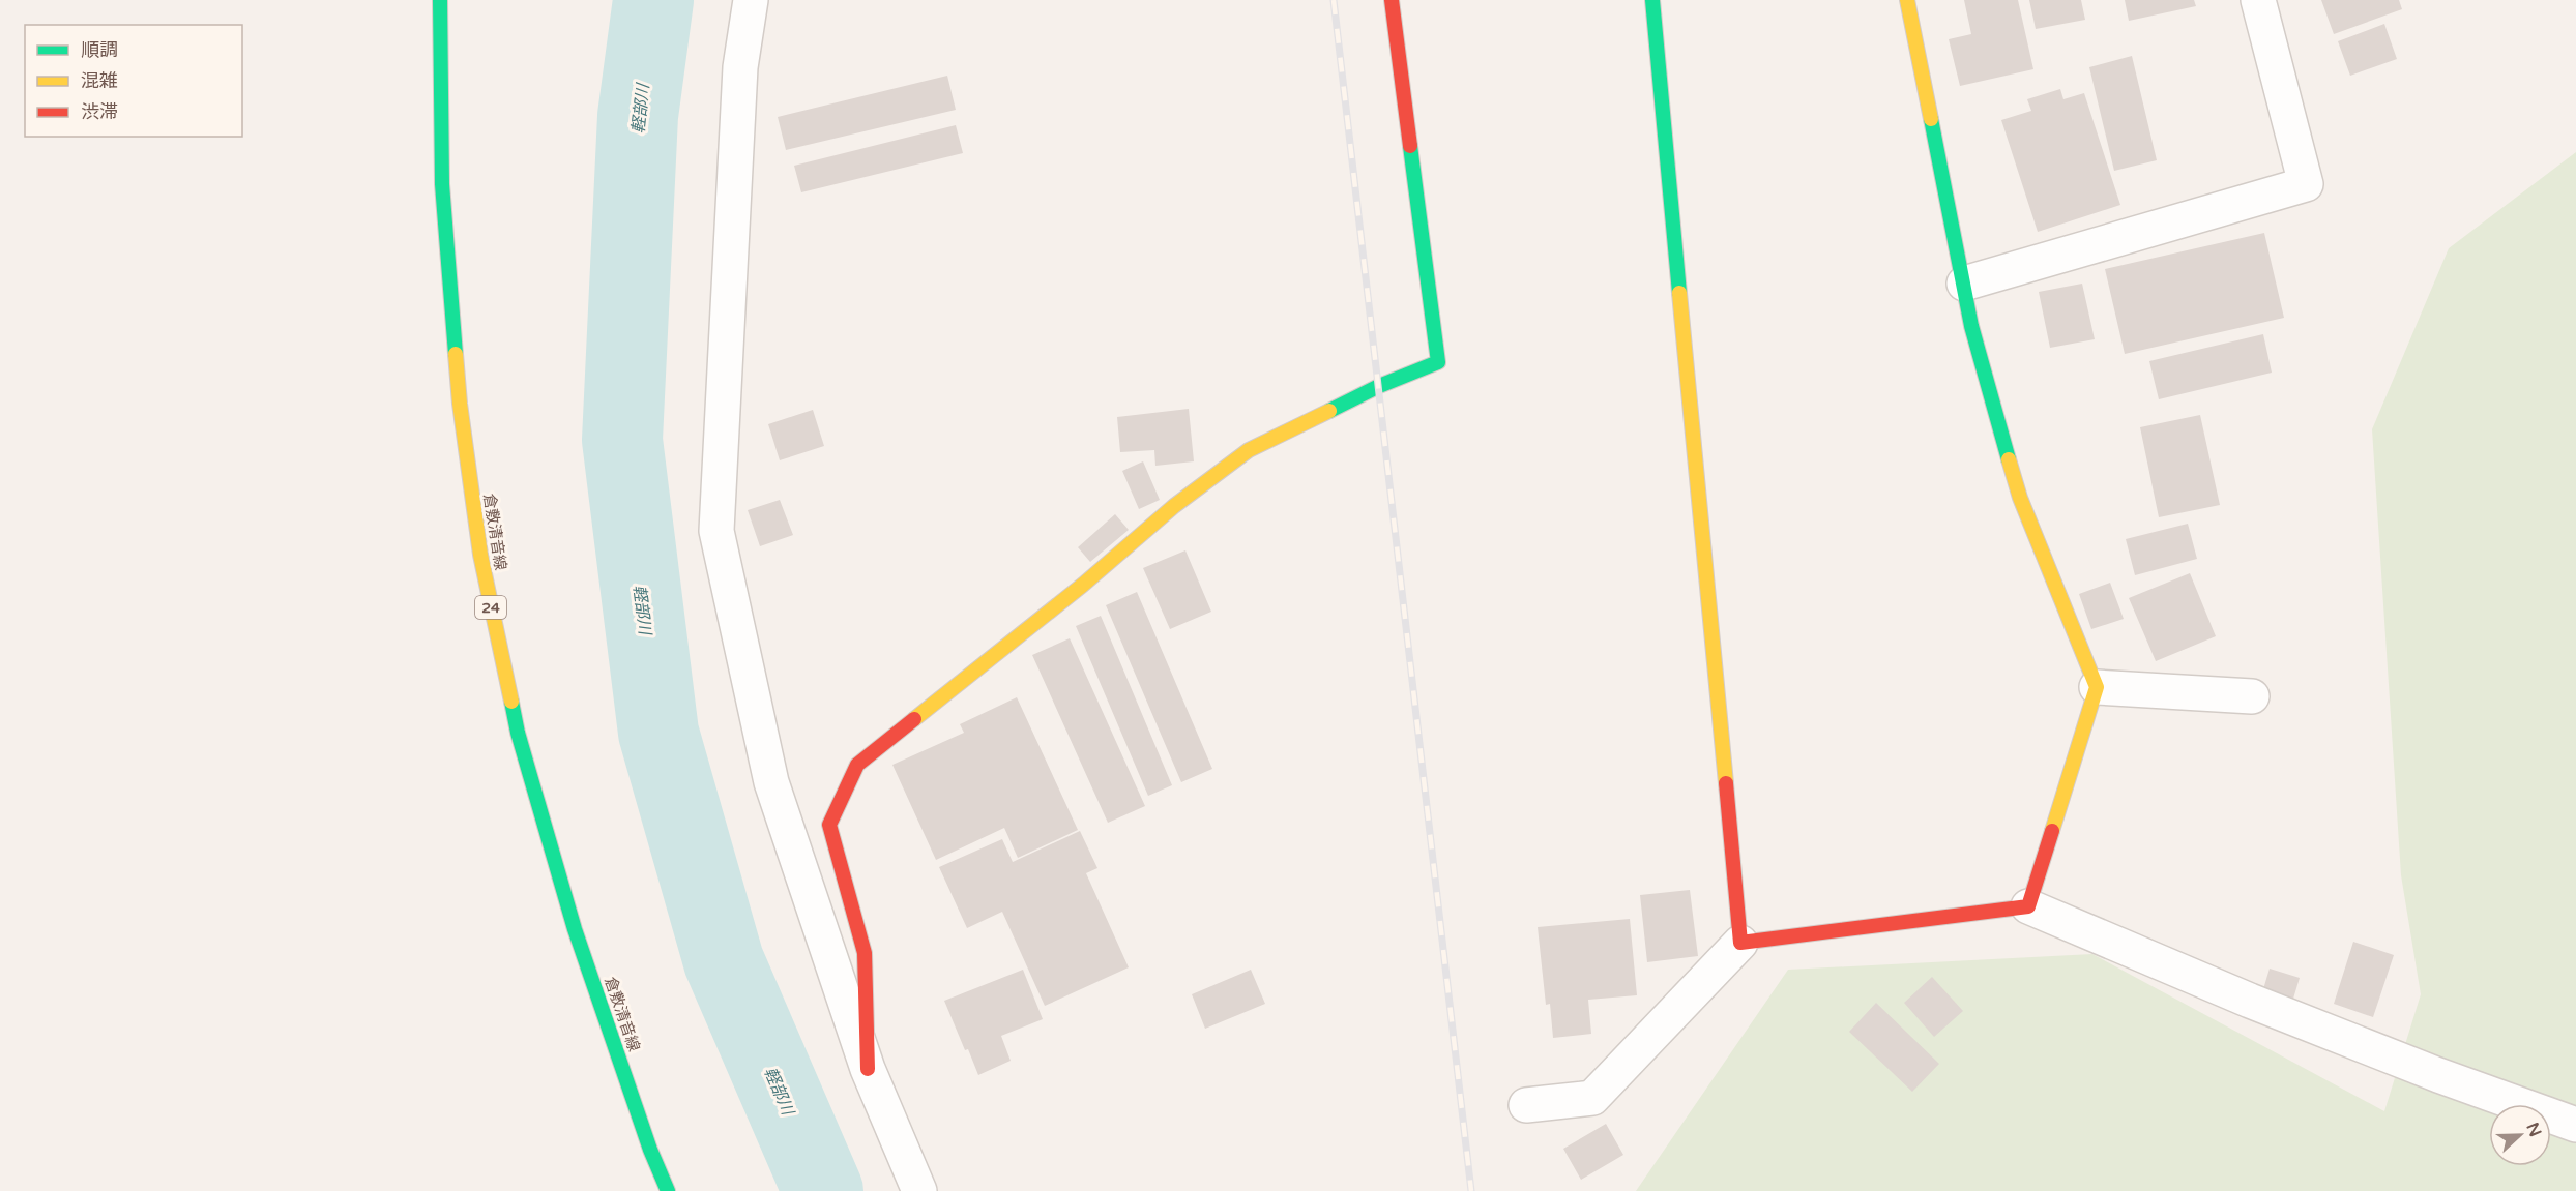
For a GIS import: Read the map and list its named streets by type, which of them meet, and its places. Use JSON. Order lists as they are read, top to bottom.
{
  "streets": {
    "street": ["倉敷清音線", "24"]
  },
  "water": ["軽部川"],
  "legend": ["順調", "混雑", "渋滞"],
  "north": "right"
}
